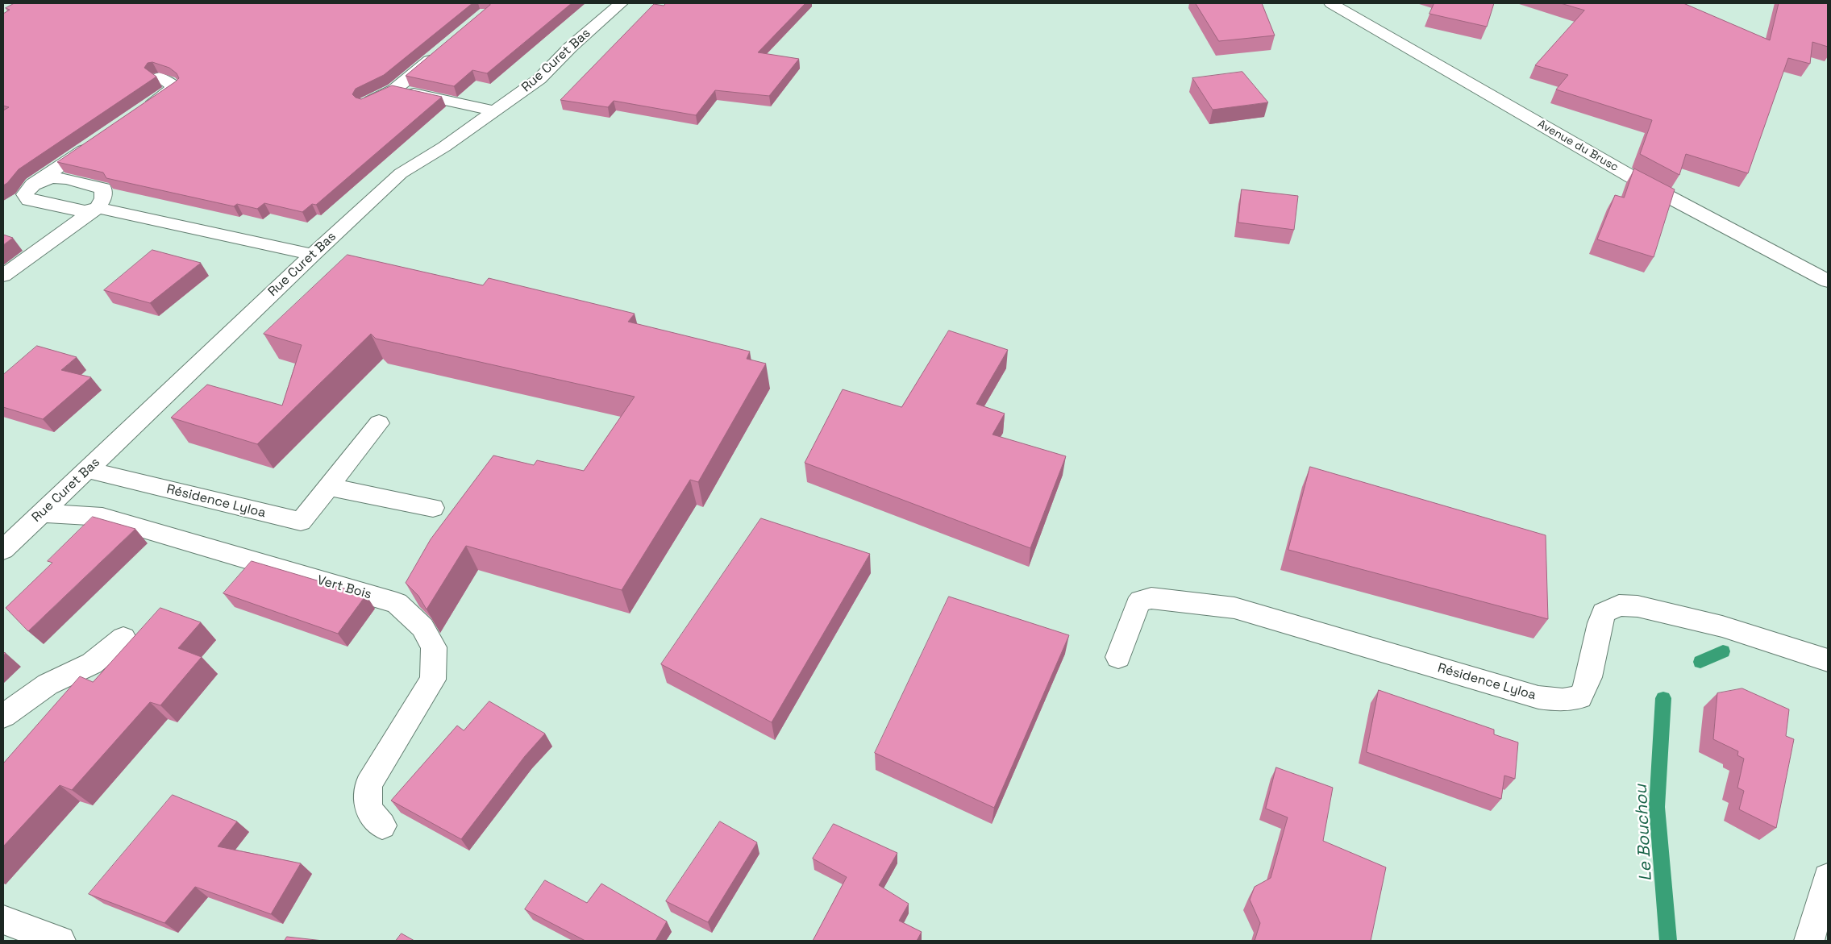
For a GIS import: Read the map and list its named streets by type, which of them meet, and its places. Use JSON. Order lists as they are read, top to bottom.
{
  "streets": {
    "street": [
      "Rue Curet Bas",
      "Avenue du Brusc",
      "Résidence Lyloa",
      "Vert Bois"
    ]
  },
  "crossings": [
    ["Rue Curet Bas", "Résidence Lyloa"],
    ["Rue Curet Bas", "Vert Bois"]
  ],
  "water": ["Le Bouchou"]
}
